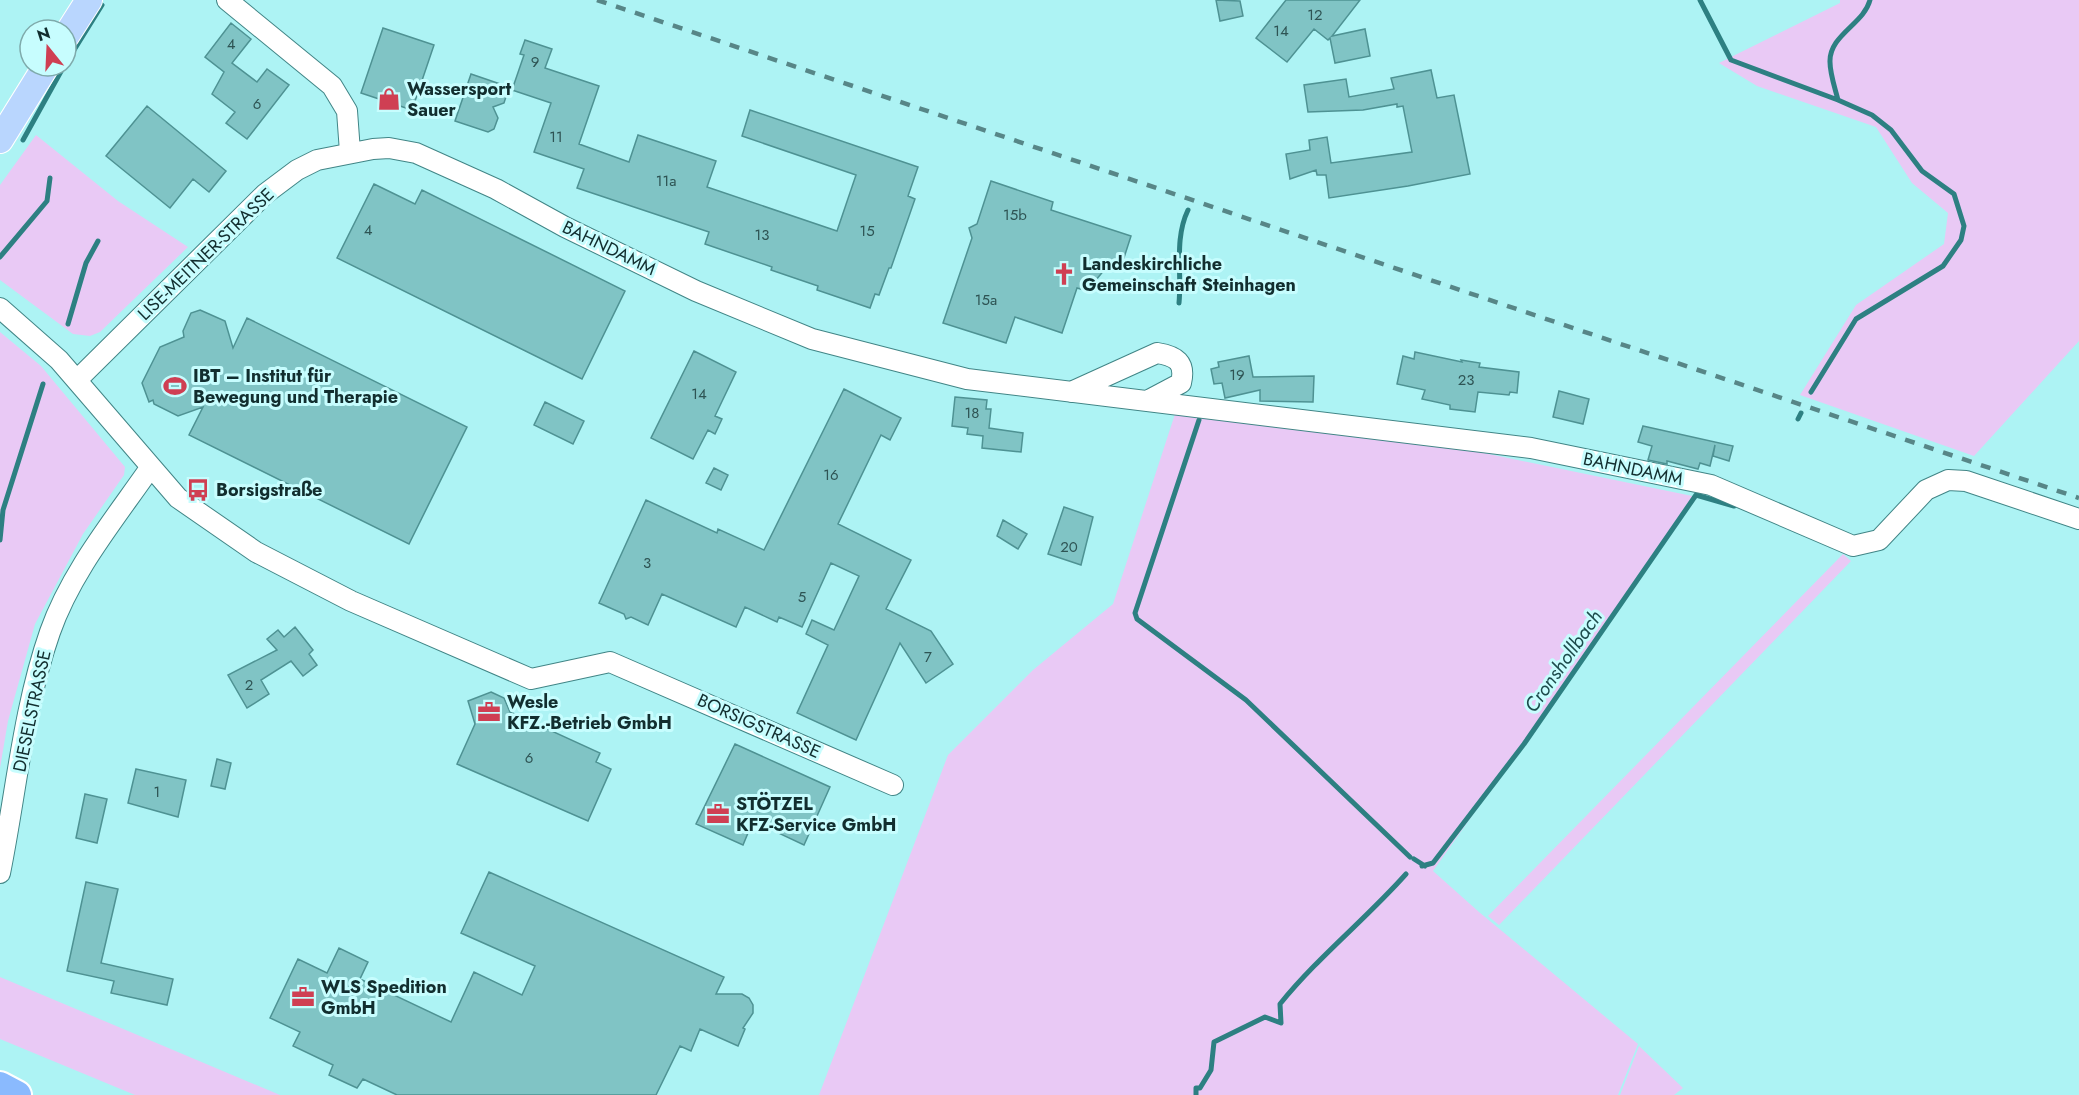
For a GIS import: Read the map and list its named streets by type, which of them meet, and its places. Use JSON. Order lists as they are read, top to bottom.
{
  "streets": {
    "street": [
      "BAHNDAMM",
      "LISE-MEITNER-STRASSE",
      "DIESELSTRASSE",
      "BORSIGSTRASSE"
    ]
  },
  "crossings": [
    ["BAHNDAMM", "LISE-MEITNER-STRASSE"],
    ["LISE-MEITNER-STRASSE", "BORSIGSTRASSE"],
    ["DIESELSTRASSE", "BORSIGSTRASSE"]
  ],
  "water": ["Cronshollbach"],
  "places": {
    "shop": ["Wassersport Sauer"],
    "church": ["Landeskirchliche Gemeinschaft Steinhagen"],
    "sports": ["IBT – Institut für Bewegung und Therapie"],
    "bus stop": ["Borsigstraße"],
    "office": ["Wesle KFZ.-Betrieb GmbH", "STÖTZEL KFZ-Service GmbH", "WLS Spedition GmbH"]
  },
  "house_numbers": [
    "12",
    "14",
    "4",
    "9",
    "6",
    "11",
    "11a",
    "15b",
    "4",
    "15",
    "13",
    "15a",
    "19",
    "23",
    "14",
    "18",
    "16",
    "20",
    "3",
    "5",
    "7",
    "2",
    "6",
    "1"
  ],
  "north": "top"
}
